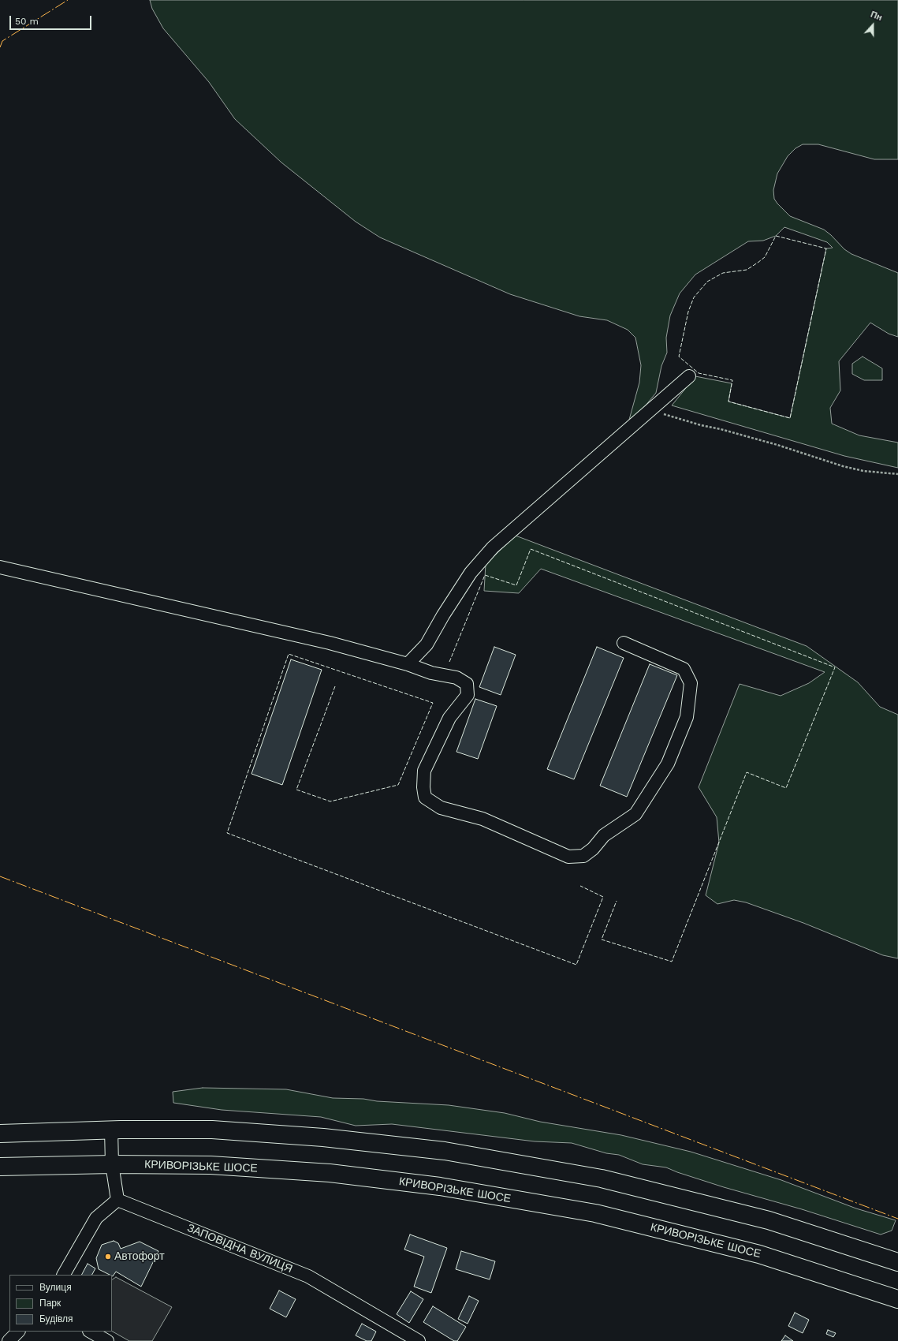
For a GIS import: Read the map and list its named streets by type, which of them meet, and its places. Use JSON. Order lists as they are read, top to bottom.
{
  "streets": {
    "highway": ["КРИВОРІЗЬКЕ ШОСЕ"],
    "street": ["ЗАПОВІДНА ВУЛИЦЯ"]
  },
  "places": ["Автофорт"],
  "legend": ["Вулиця", "Парк", "Будівля"],
  "scale_bar": "50 m",
  "north": "top"
}
